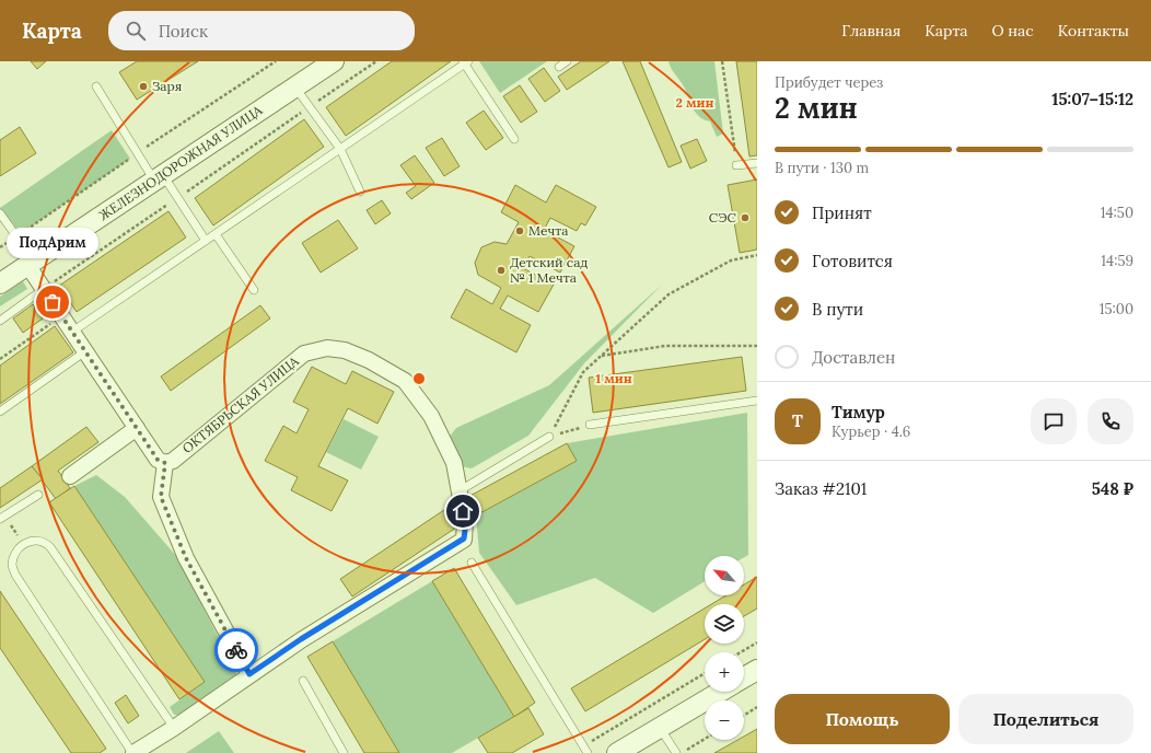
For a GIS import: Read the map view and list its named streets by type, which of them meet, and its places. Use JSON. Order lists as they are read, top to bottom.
{
  "streets": {
    "street": ["ЖЕЛЕЗНОДОРОЖНАЯ УЛИЦА", "ОКТЯБРЬСКАЯ УЛИЦА"]
  },
  "places": [
    "Заря",
    "СЭС",
    "Мечта",
    "Детский сад № 1 Мечта",
    "ПодАрим"
  ],
  "north": "top left",
  "page": {
    "header": "Карта",
    "search": "Поиск",
    "nav": [
      "Главная",
      "Карта",
      "О нас",
      "Контакты"
    ],
    "heading": ["2 мин", "Прибудет через", "15:07–15:12"],
    "panel": [
      "Тимур",
      "Курьер · 4.6",
      "Заказ #2101",
      "548 ₽"
    ],
    "bar": "В пути · 130 m",
    "list": [
      ["Принят", "14:50"],
      ["Готовится", "14:59"],
      ["В пути", "15:00"],
      "Доставлен"
    ],
    "bubble": "ПодАрим",
    "round": "Т",
    "map_buttons": ["+", "−"],
    "buttons": ["Помощь", "Поделиться"]
  },
  "rings": ["2 мин", "1 мин"]
}
